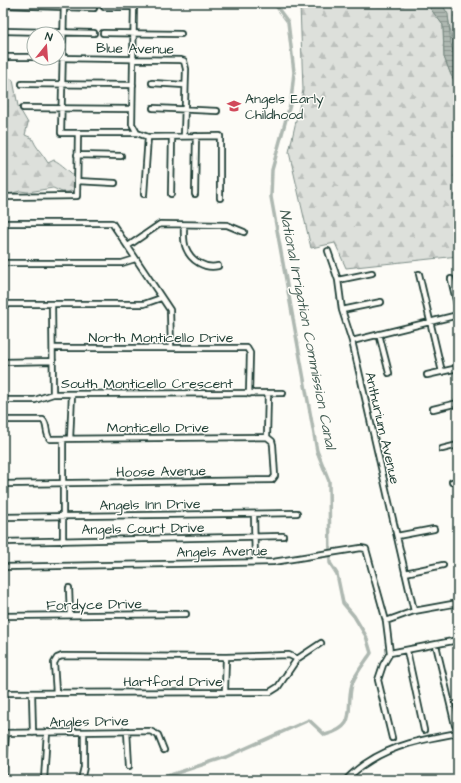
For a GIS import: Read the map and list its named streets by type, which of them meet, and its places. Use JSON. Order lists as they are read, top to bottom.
{
  "streets": {
    "street": [
      "Blue Avenue",
      "North Monticello Drive",
      "South Monticello Crescent",
      "Monticello Drive",
      "Anthurium Avenue",
      "Hoose Avenue",
      "Angels Inn Drive",
      "Angels Court Drive",
      "Angels Avenue",
      "Fordyce Drive",
      "Hartford Drive",
      "Angles Drive"
    ]
  },
  "crossings": [
    ["North Monticello Drive", "South Monticello Crescent"],
    ["Monticello Drive", "Hoose Avenue"]
  ],
  "water": ["National Irrigation Commission Canal"],
  "places": {
    "school or university": ["Angels Early Childhood"]
  },
  "north": "top"
}
